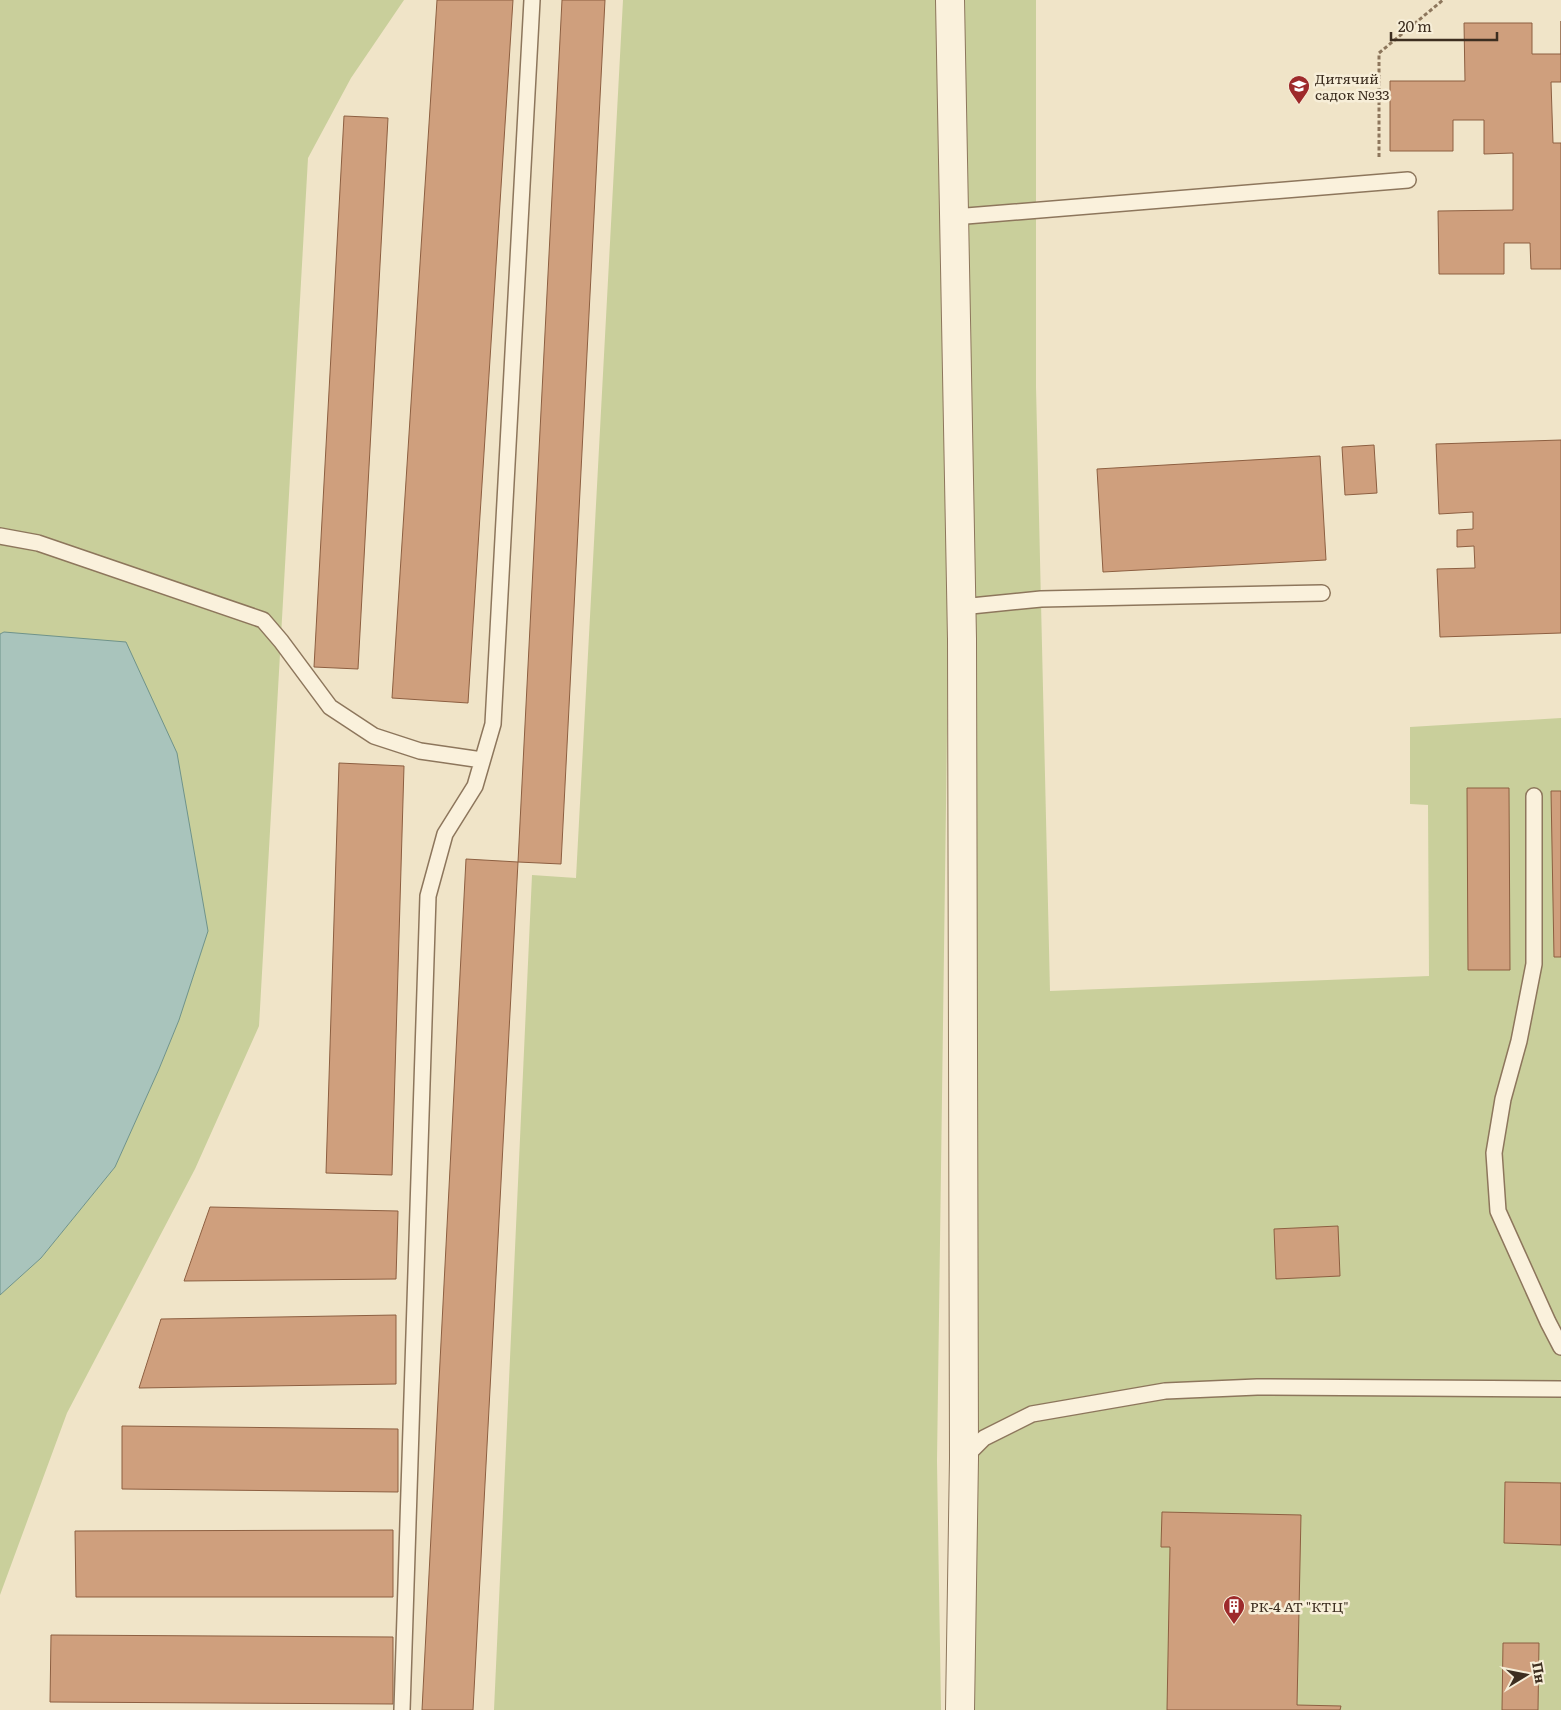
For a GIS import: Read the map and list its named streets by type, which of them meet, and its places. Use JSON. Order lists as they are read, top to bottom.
{
  "places": {
    "school or university": ["Дитячий садок №33"],
    "building": ["РК-4 АТ \"КТЦ\""]
  },
  "scale_bar": "20 m",
  "north": "right"
}
